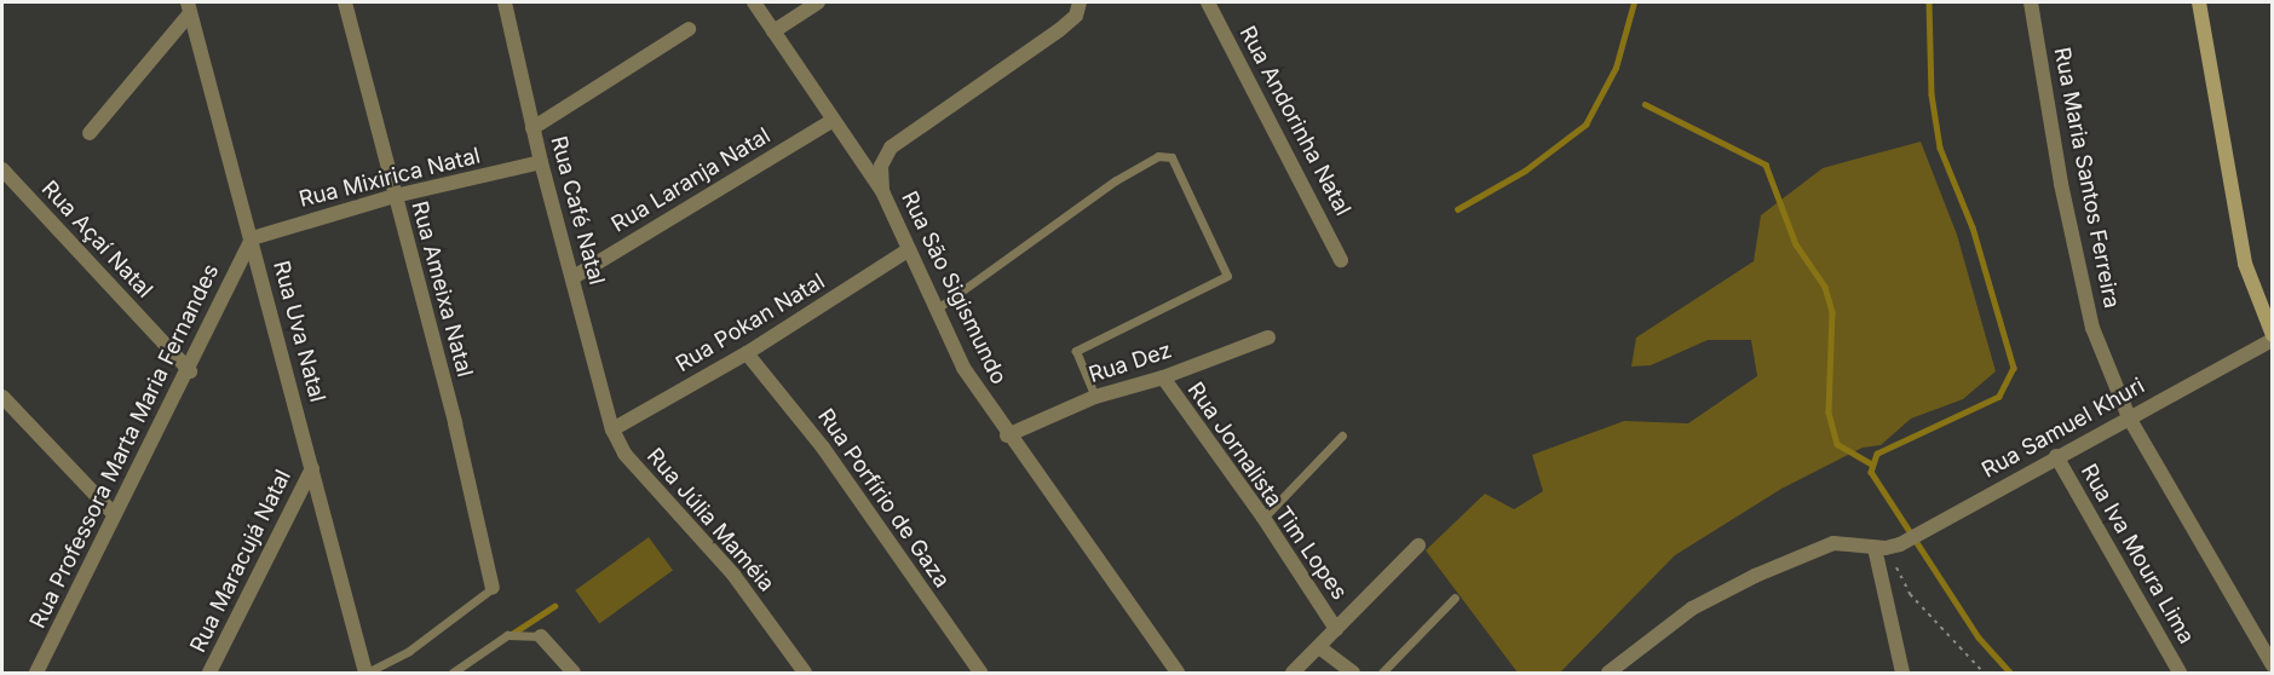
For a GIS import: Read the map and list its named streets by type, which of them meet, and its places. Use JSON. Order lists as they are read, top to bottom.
{
  "streets": {
    "street": [
      "Rua Andorinha Natal",
      "Rua Mixirica Natal",
      "Rua Maria Santos Ferreira",
      "Rua Laranja Natal",
      "Rua Café Natal",
      "Rua Açaí Natal",
      "Rua São Sigismundo",
      "Rua Ameixa Natal",
      "Rua Pokan Natal",
      "Rua Uva Natal",
      "Rua Dez",
      "Rua Samuel Khuri",
      "Rua Professora Marta Maria Fernandes",
      "Rua Jornalista Tim Lopes",
      "Rua Porfírio de Gaza",
      "Rua Júlia Maméia",
      "Rua Iva Moura Lima",
      "Rua Maracujá Natal"
    ]
  },
  "crossings": [
    ["Rua Mixirica Natal", "Rua Café Natal"],
    ["Rua Mixirica Natal", "Rua Ameixa Natal"],
    ["Rua Mixirica Natal", "Rua Uva Natal"],
    ["Rua Mixirica Natal", "Rua Professora Marta Maria Fernandes"],
    ["Rua Maria Santos Ferreira", "Rua Samuel Khuri"],
    ["Rua Laranja Natal", "Rua Café Natal"],
    ["Rua Café Natal", "Rua Pokan Natal"],
    ["Rua Café Natal", "Rua Júlia Maméia"],
    ["Rua Açaí Natal", "Rua Professora Marta Maria Fernandes"],
    ["Rua São Sigismundo", "Rua Pokan Natal"],
    ["Rua São Sigismundo", "Rua Dez"],
    ["Rua Pokan Natal", "Rua Porfírio de Gaza"],
    ["Rua Pokan Natal", "Rua Júlia Maméia"],
    ["Rua Uva Natal", "Rua Professora Marta Maria Fernandes"],
    ["Rua Uva Natal", "Rua Maracujá Natal"],
    ["Rua Dez", "Rua Jornalista Tim Lopes"],
    ["Rua Samuel Khuri", "Rua Iva Moura Lima"]
  ]
}
